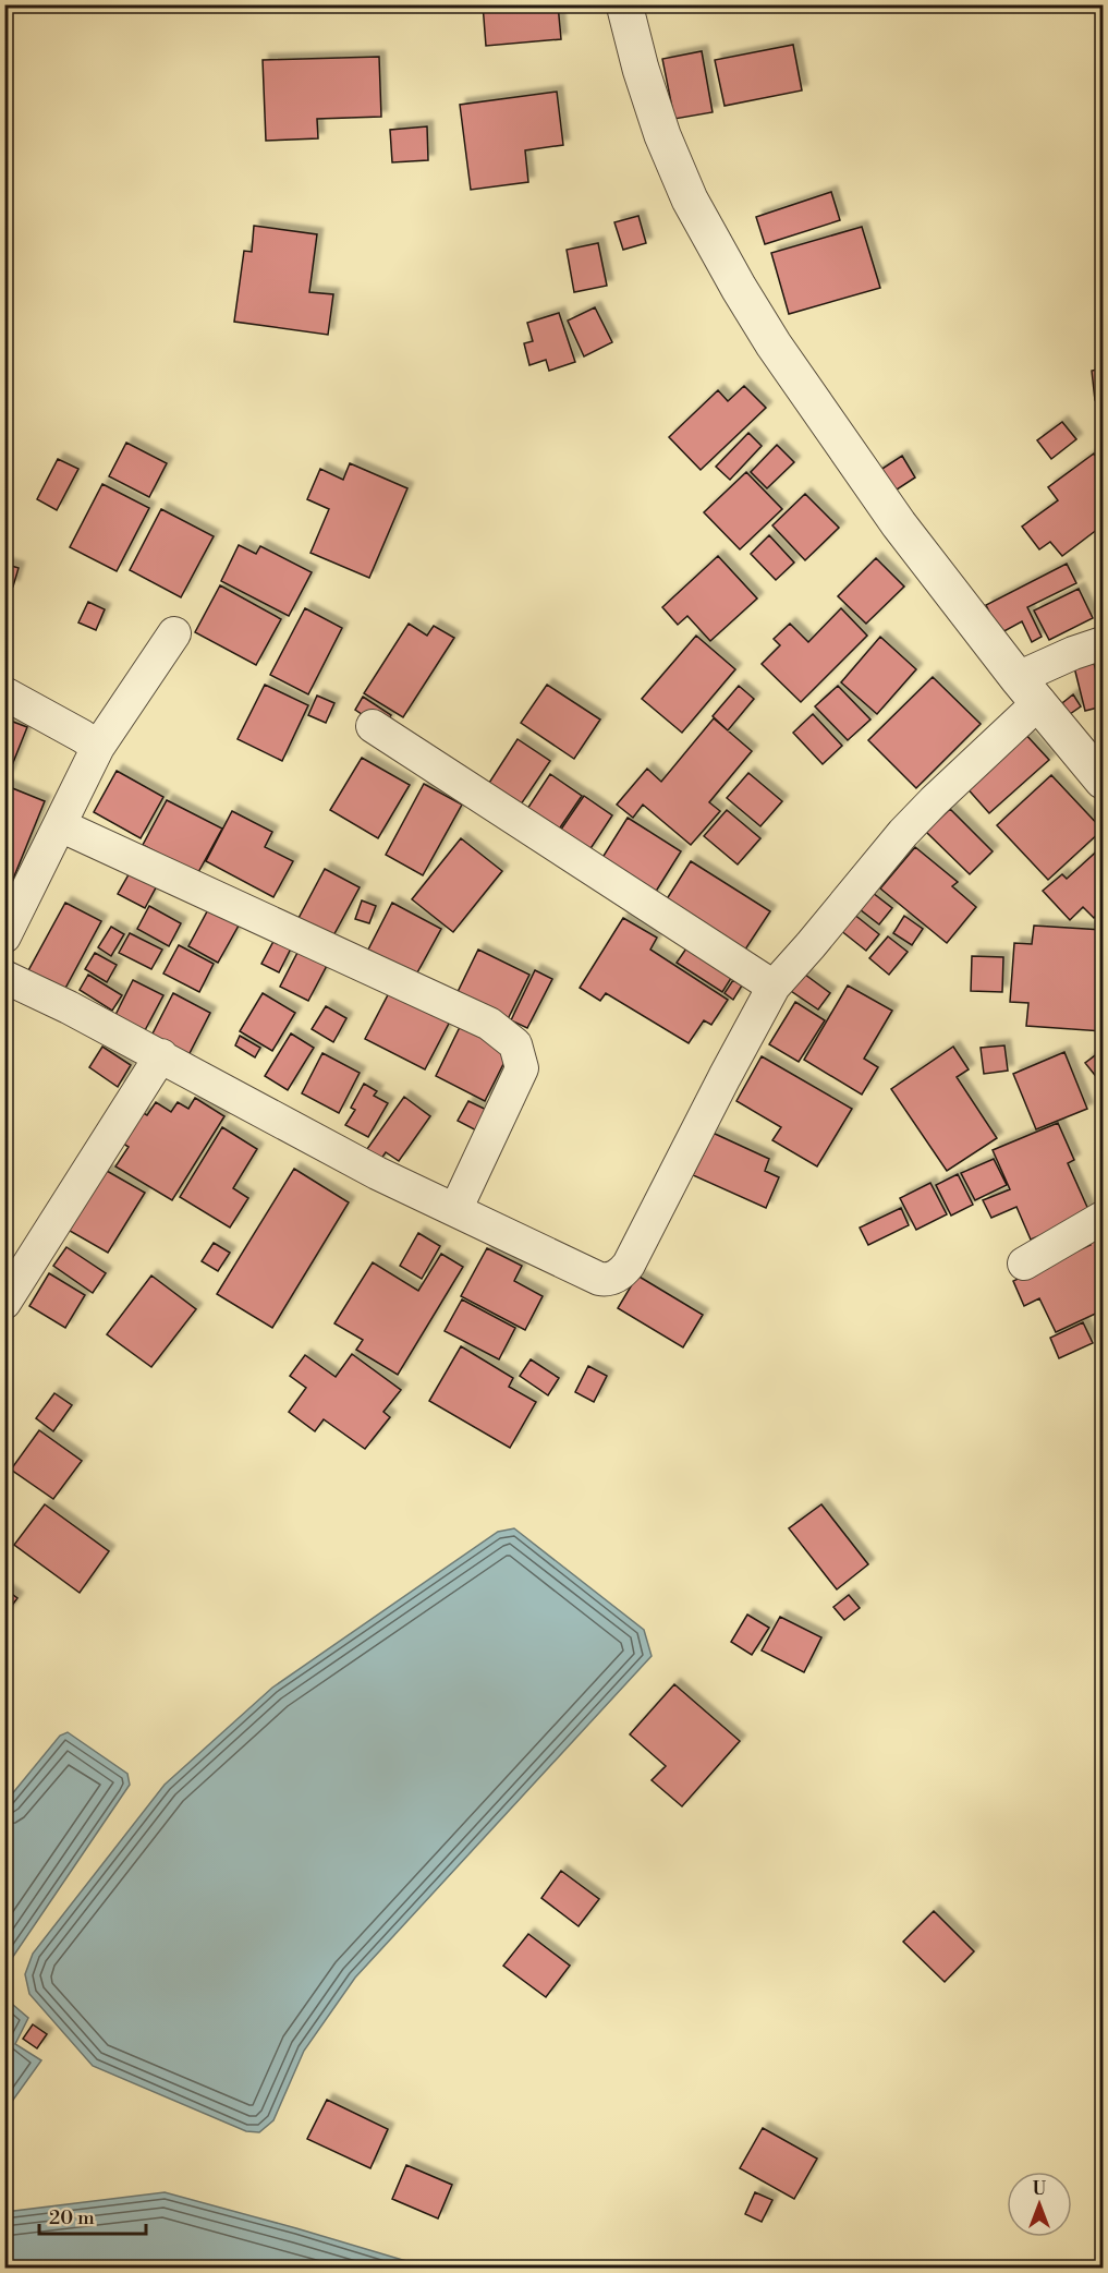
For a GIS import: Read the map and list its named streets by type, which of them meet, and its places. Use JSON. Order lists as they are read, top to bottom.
{
  "scale_bar": "20 m",
  "north": "top"
}
